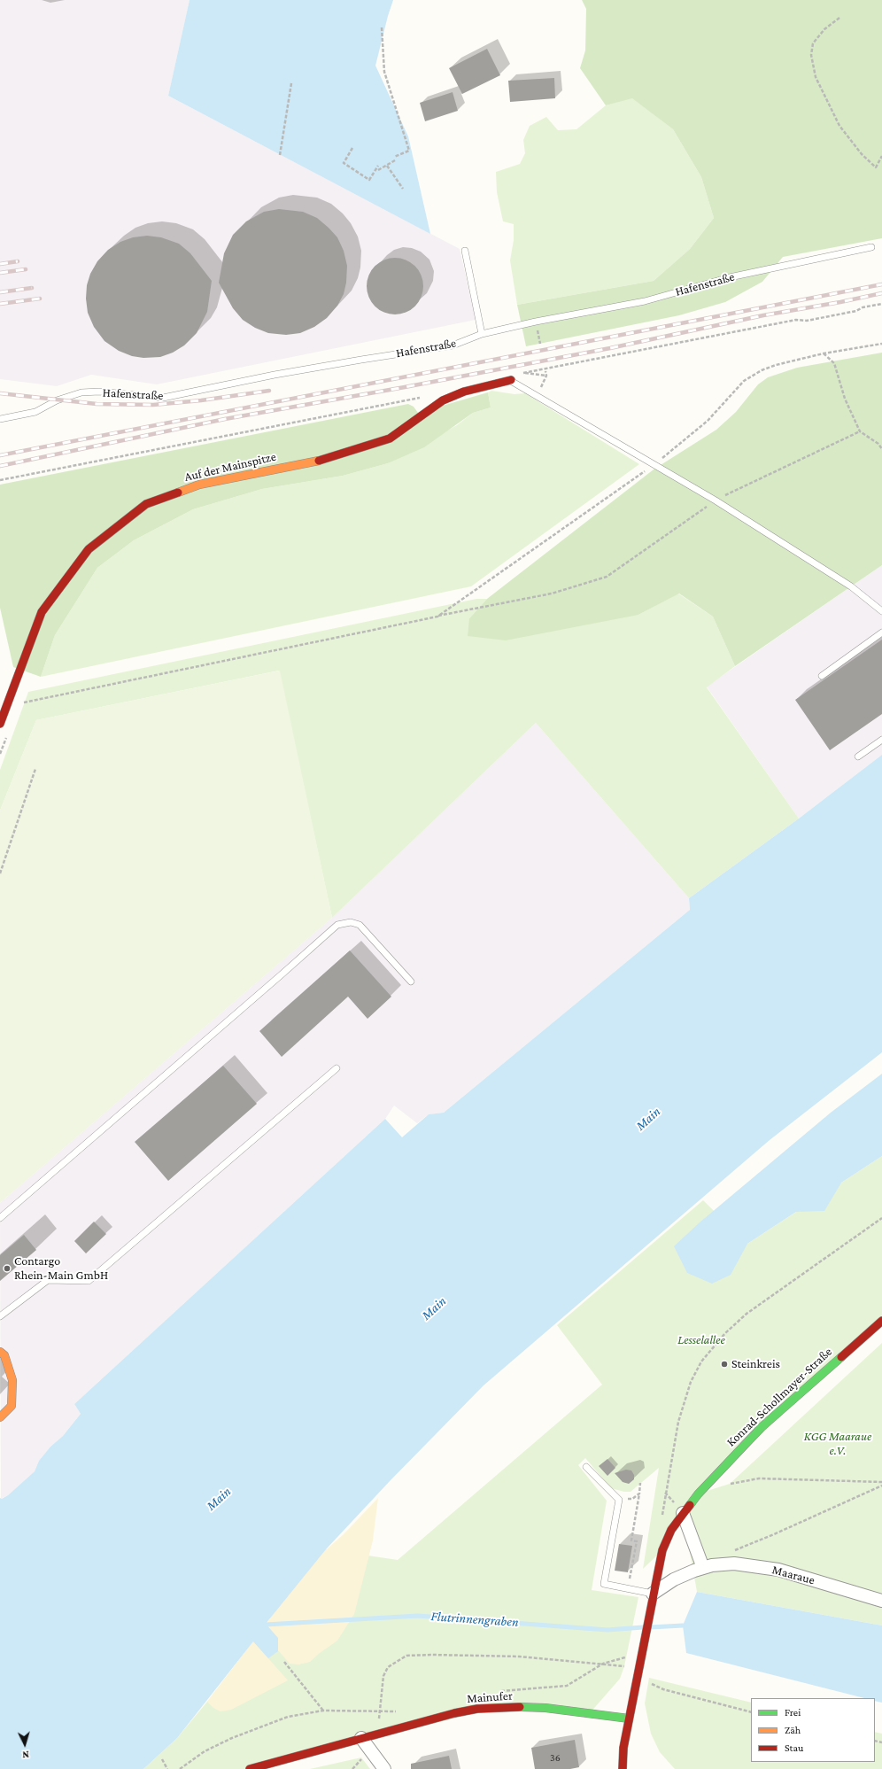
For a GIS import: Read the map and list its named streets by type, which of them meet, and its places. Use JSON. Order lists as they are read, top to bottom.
{
  "streets": {
    "street": [
      "Auf der Mainspitze",
      "Konrad-Schollmayer-Straße",
      "Maaraue",
      "Mainufer"
    ],
    "lane": ["Hafenstraße"]
  },
  "crossings": [
    ["Konrad-Schollmayer-Straße", "Maaraue"]
  ],
  "water": ["Main", "Flutrinnengraben"],
  "parks": ["Lesselallee", "KGG Maaraue e.V."],
  "places": ["Contargo Rhein-Main GmbH", "Steinkreis"],
  "house_numbers": ["36"],
  "legend": ["Frei", "Zäh", "Stau"],
  "north": "bottom"
}
